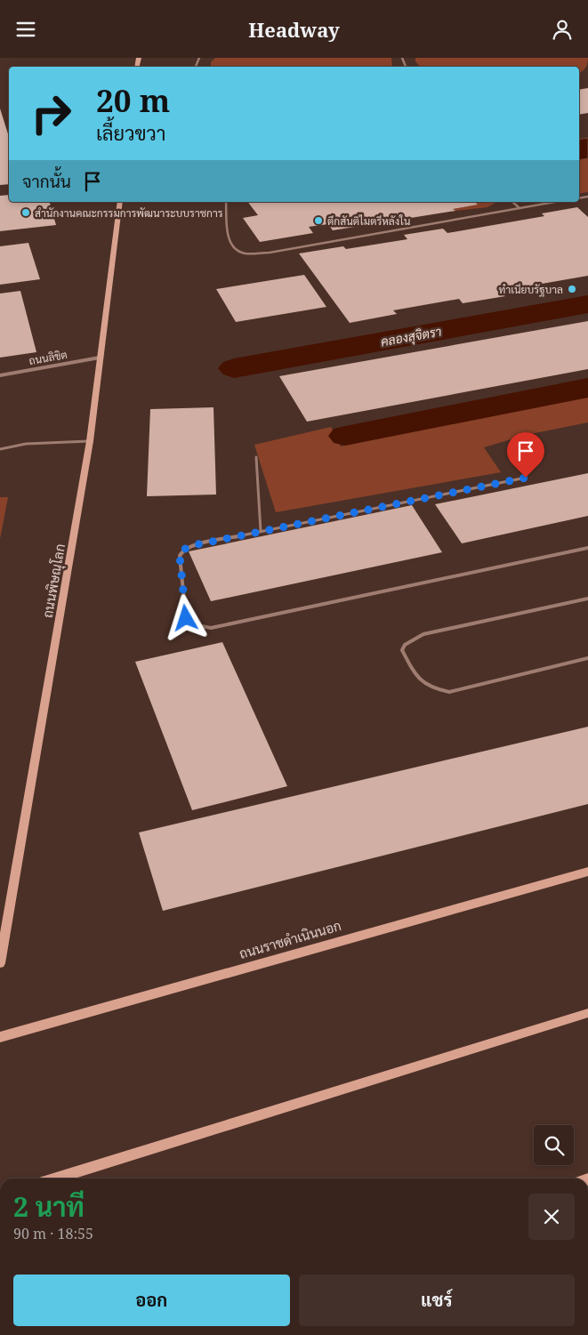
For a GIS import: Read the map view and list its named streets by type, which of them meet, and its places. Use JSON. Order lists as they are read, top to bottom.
{
  "streets": {
    "main road": ["ถนนพิษณุโลก", "ถนนราชดำเนินนอก"],
    "street": ["ถนนลิขิต"]
  },
  "crossings": [
    ["ถนนลิขิต", "ถนนพิษณุโลก"]
  ],
  "water": ["คลองสุจิตรา"],
  "places": ["สำนักงานคณะกรรมการพัฒนาระบบราชการ", "ตึกสันติไมตรีหลังใน", "ทำเนียบรัฐบาล"],
  "page": {
    "header": "Headway",
    "turn": ["20 m", "เลี้ยวขวา"],
    "then": "จากนั้น",
    "heading": ["2 นาที", "90 m · 18:55"],
    "buttons": ["ออก", "แชร์"]
  }
}
